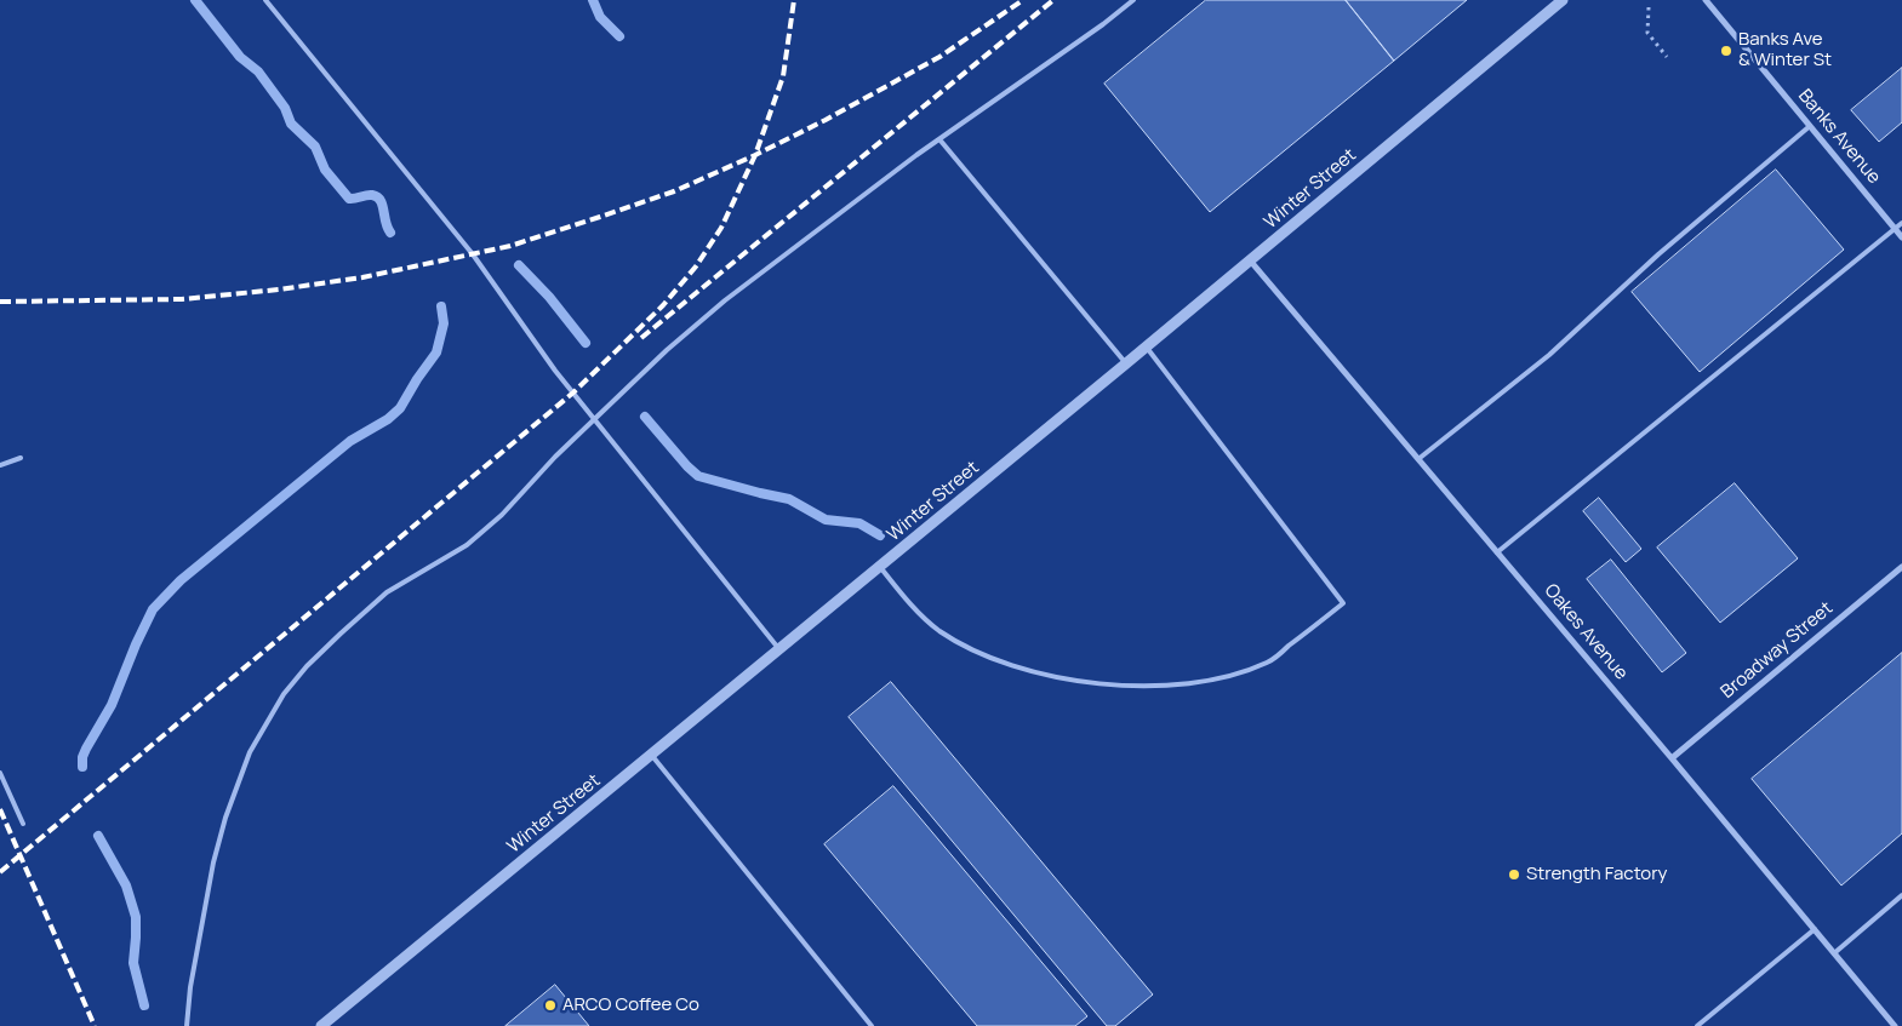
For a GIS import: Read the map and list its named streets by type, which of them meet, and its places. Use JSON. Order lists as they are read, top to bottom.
{
  "streets": {
    "street": [
      "Banks Avenue",
      "Winter Street",
      "Oakes Avenue",
      "Broadway Street"
    ]
  },
  "crossings": [
    ["Winter Street", "Oakes Avenue"],
    ["Oakes Avenue", "Broadway Street"]
  ],
  "places": ["Banks Ave & Winter St", "Strength Factory", "ARCO Coffee Co"]
}
